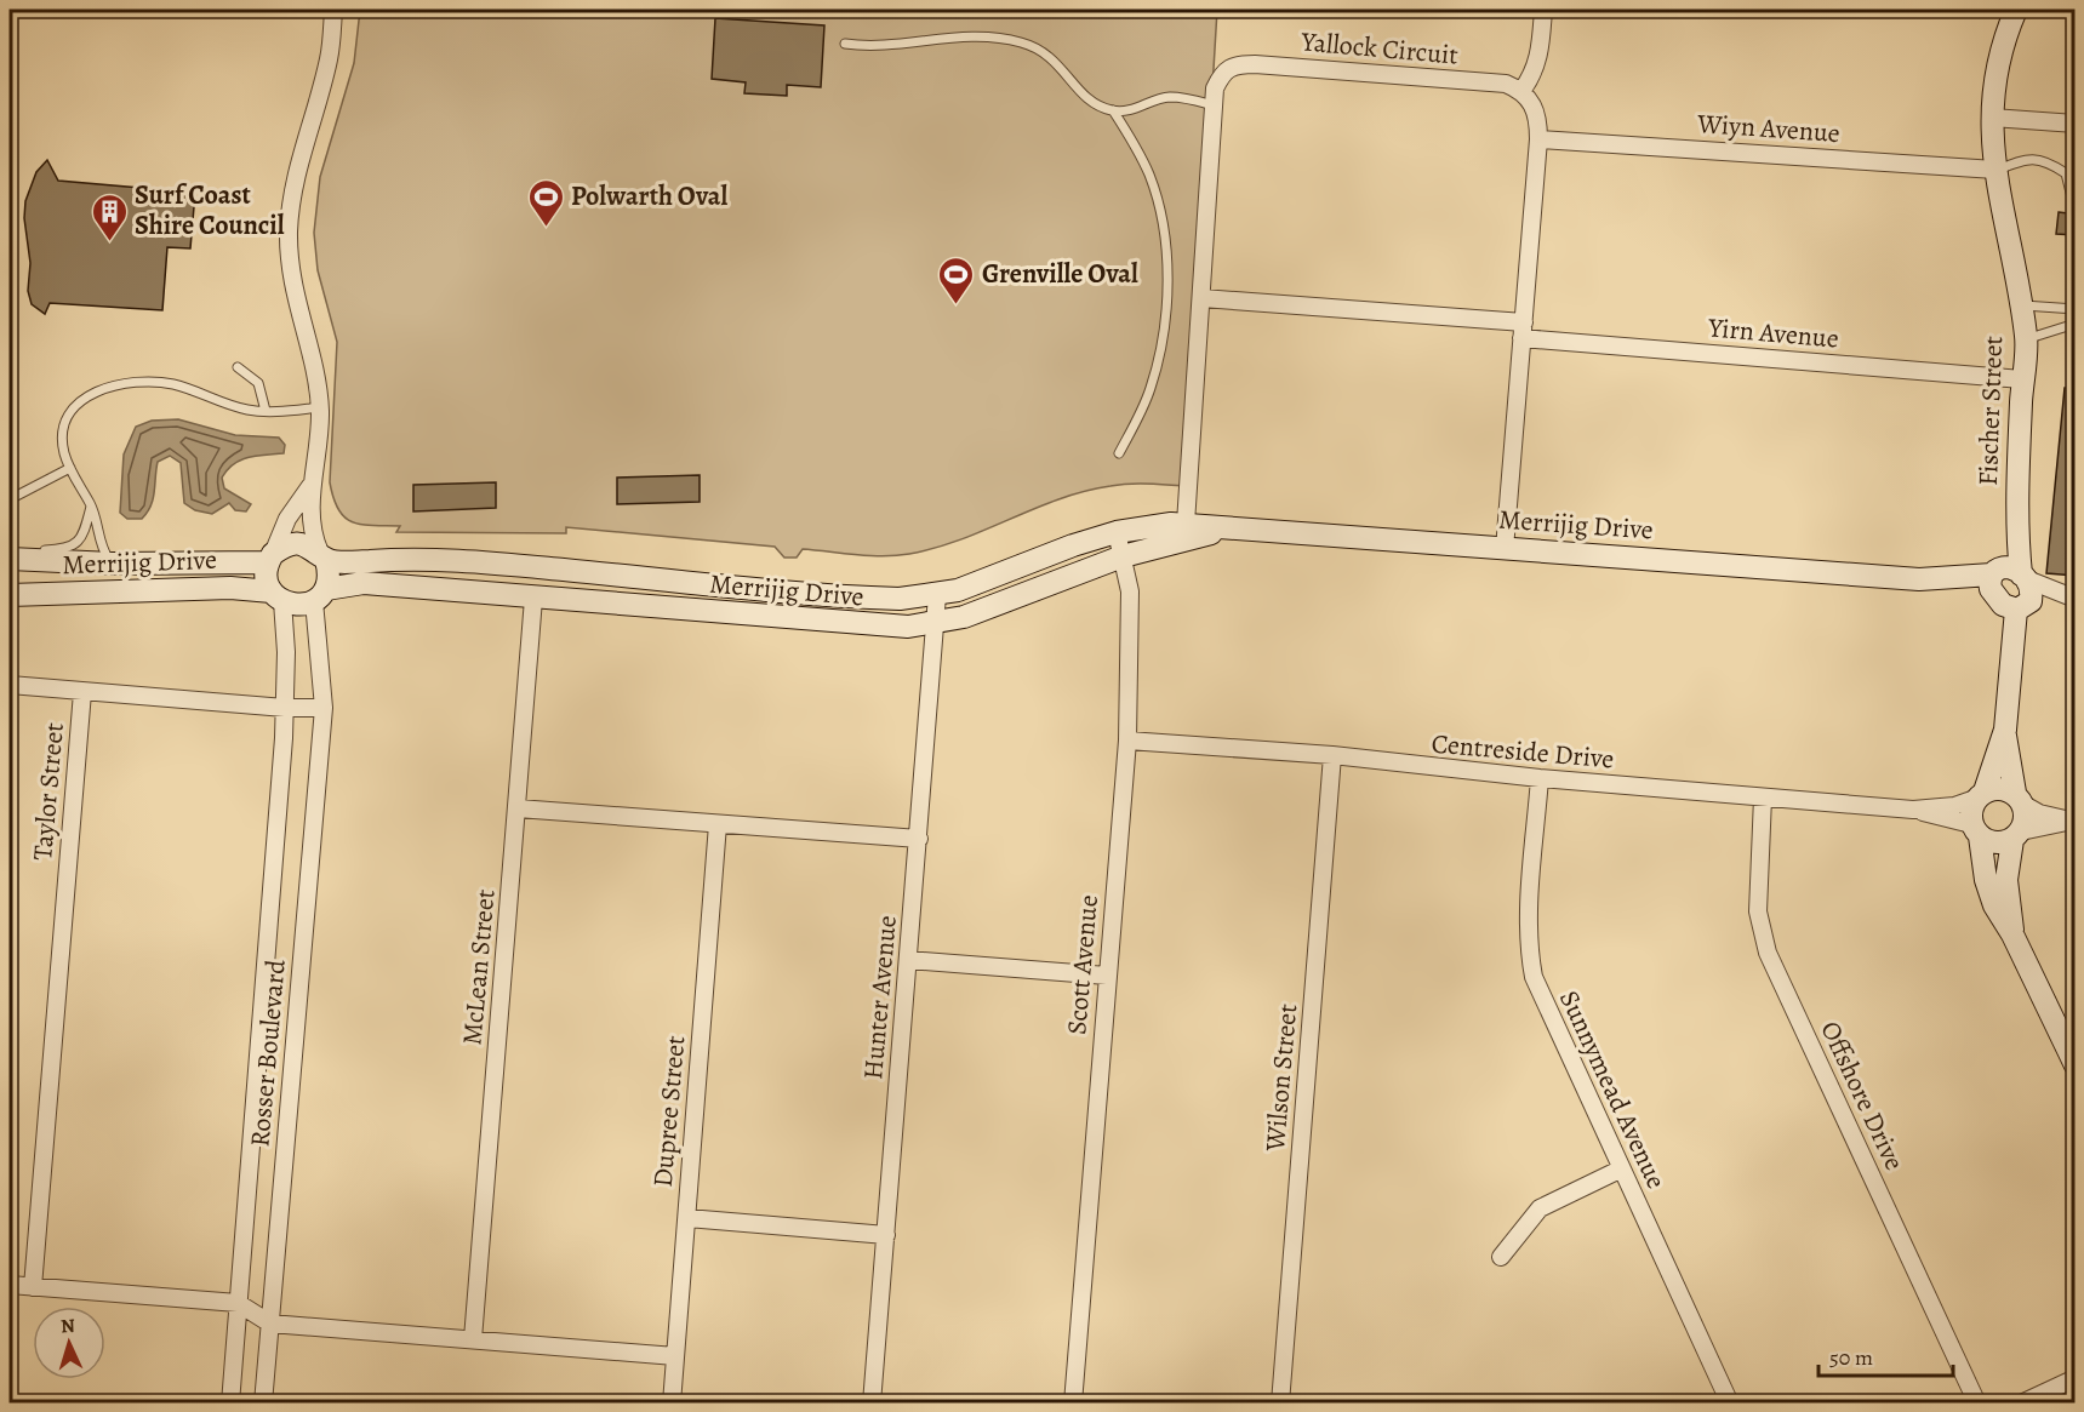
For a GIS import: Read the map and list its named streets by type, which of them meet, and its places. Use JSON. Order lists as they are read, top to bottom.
{
  "streets": {
    "street": [
      "Yallock Circuit",
      "Wiyn Avenue",
      "Yirn Avenue",
      "Fischer Street",
      "Merrijig Drive",
      "Centreside Drive",
      "Taylor Street",
      "Scott Avenue",
      "McLean Street",
      "Hunter Avenue",
      "Rosser Boulevard",
      "Wilson Street",
      "Sunnymead Avenue",
      "Offshore Drive",
      "Dupree Street"
    ]
  },
  "crossings": [
    ["Yallock Circuit", "Yirn Avenue"],
    ["Yallock Circuit", "Merrijig Drive"],
    ["Wiyn Avenue", "Fischer Street"],
    ["Yirn Avenue", "Fischer Street"],
    ["Fischer Street", "Merrijig Drive"],
    ["Fischer Street", "Centreside Drive"],
    ["Merrijig Drive", "Scott Avenue"],
    ["Merrijig Drive", "McLean Street"],
    ["Merrijig Drive", "Hunter Avenue"],
    ["Merrijig Drive", "Rosser Boulevard"],
    ["Centreside Drive", "Scott Avenue"],
    ["Centreside Drive", "Wilson Street"],
    ["Centreside Drive", "Sunnymead Avenue"],
    ["Centreside Drive", "Offshore Drive"]
  ],
  "places": {
    "sports": ["Polwarth Oval", "Grenville Oval"],
    "building": ["Surf Coast Shire Council"]
  },
  "scale_bar": "50 m",
  "north": "top"
}
